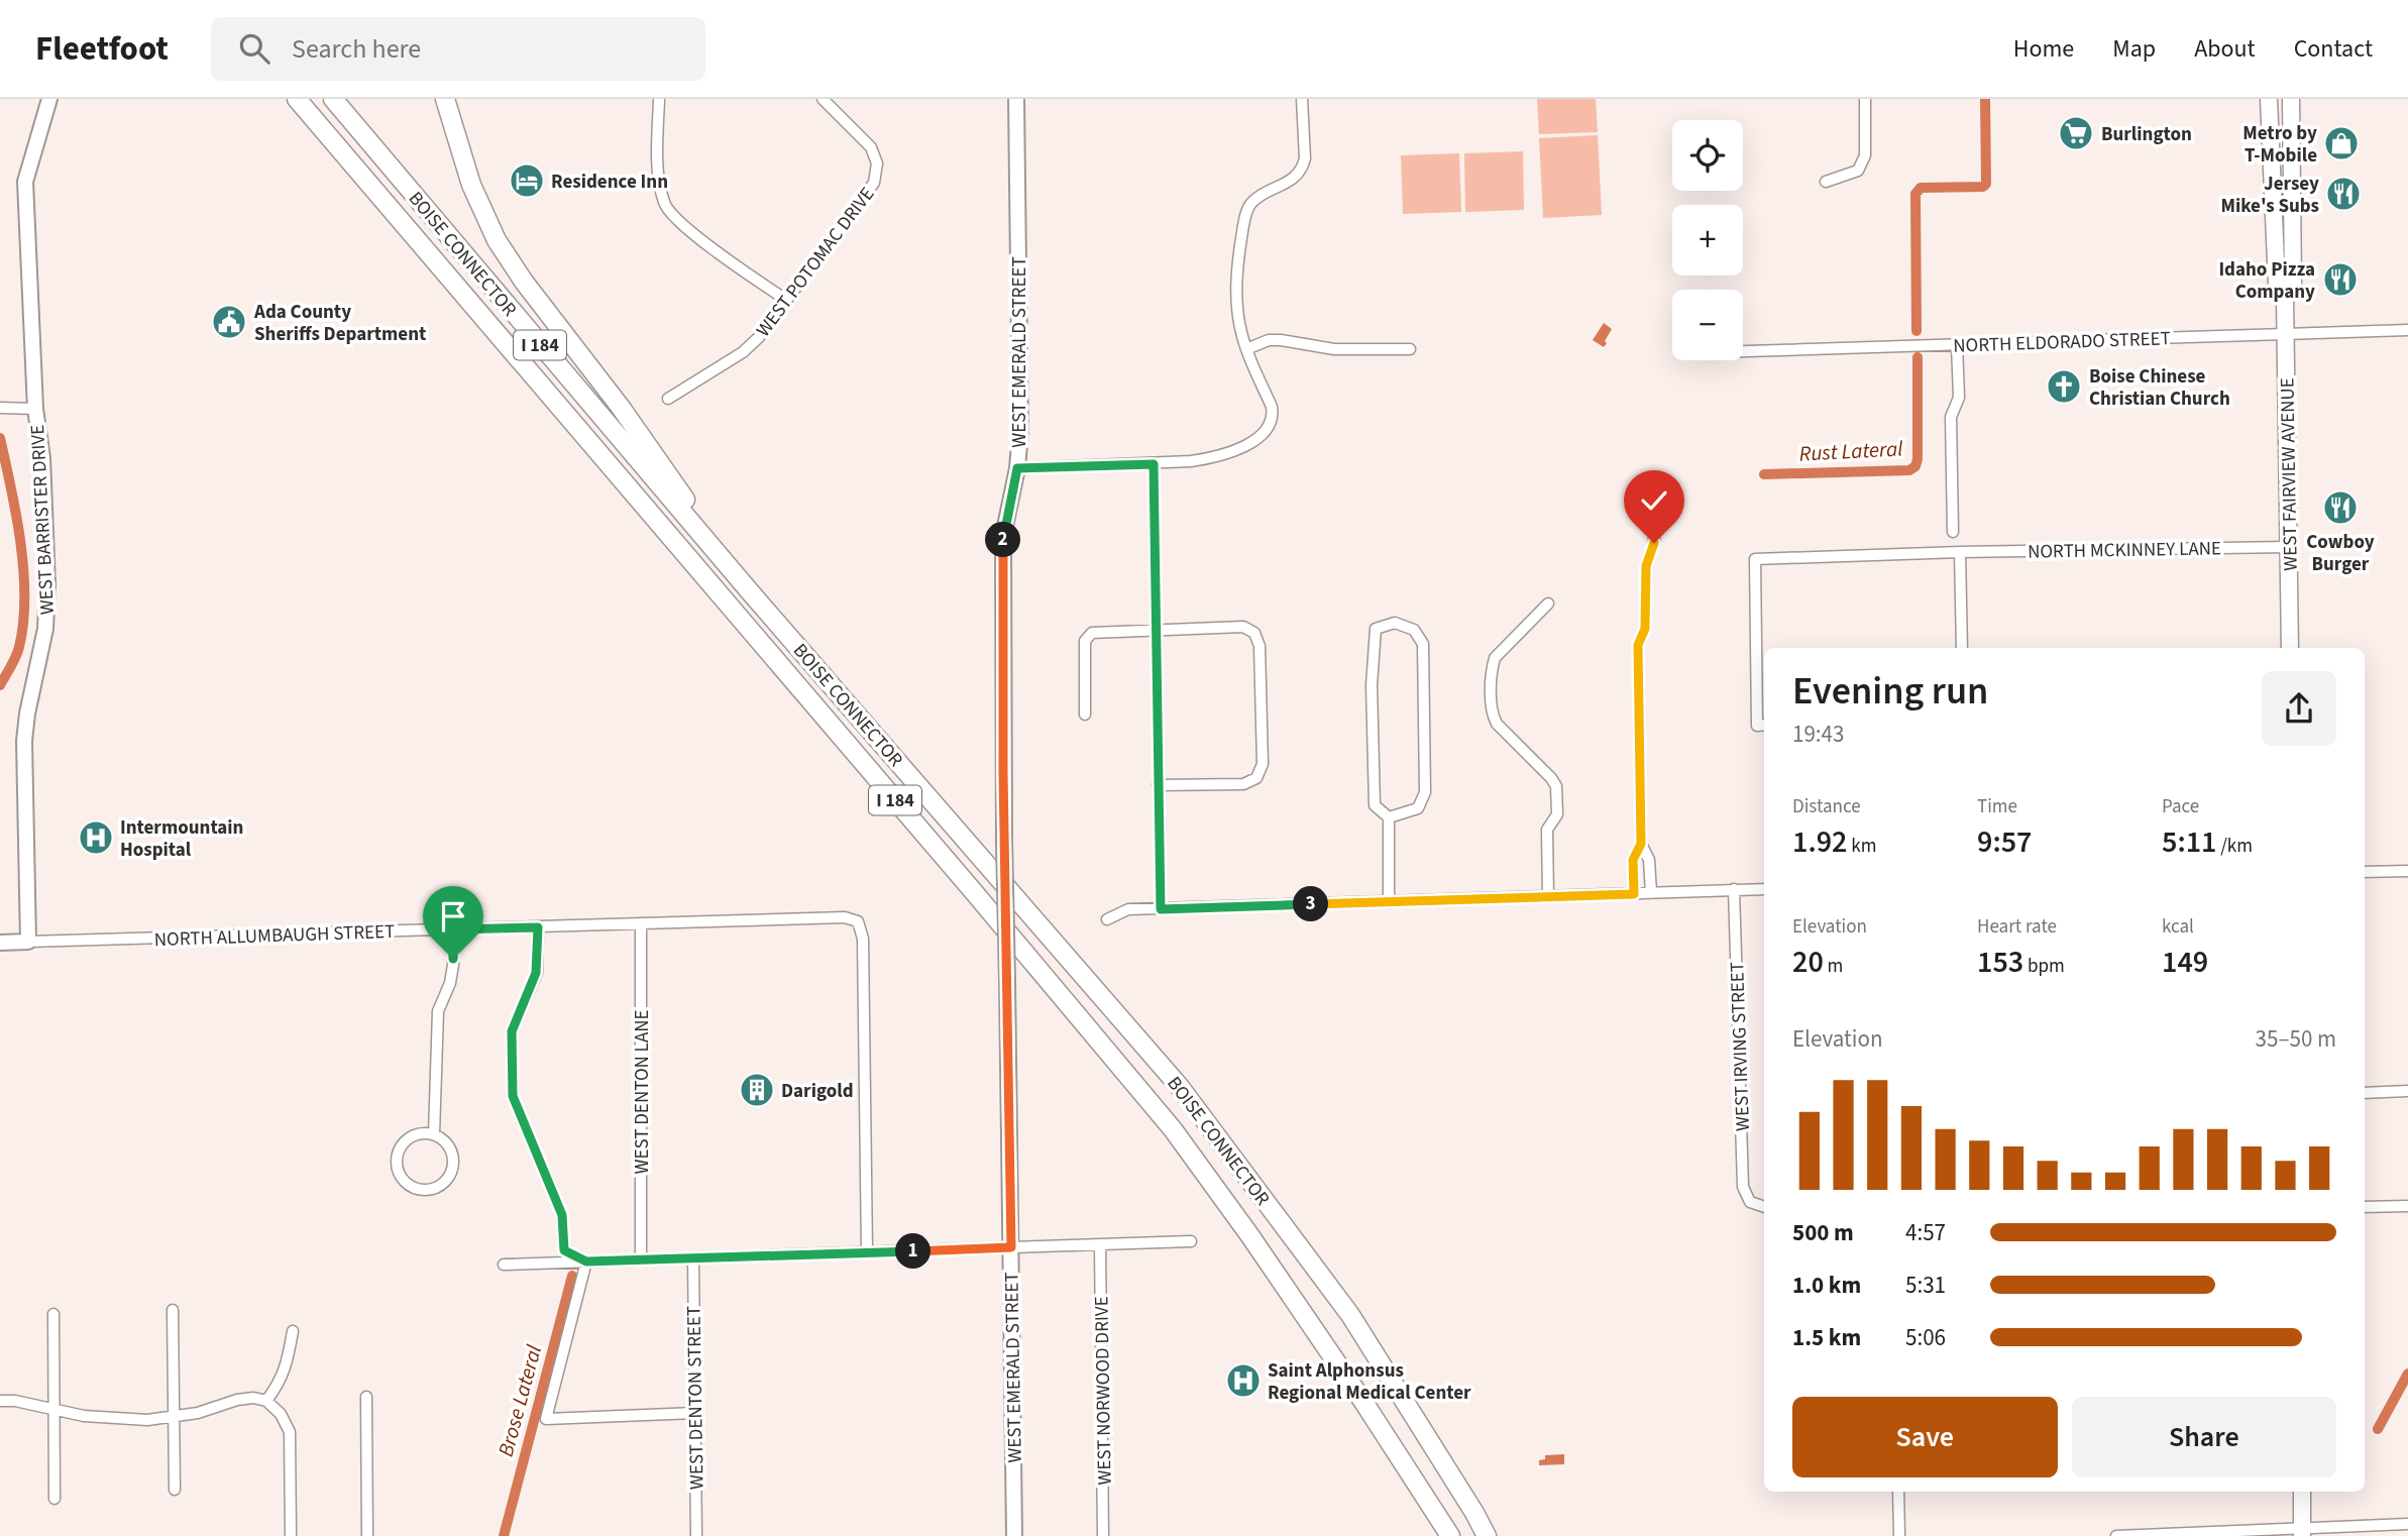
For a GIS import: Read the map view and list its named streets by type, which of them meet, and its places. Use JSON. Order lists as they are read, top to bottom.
{
  "streets": {
    "highway": ["BOISE CONNECTOR", "I 184"],
    "main road": [
      "WEST EMERALD STREET",
      "WEST FAIRVIEW AVENUE",
      "WEST BARRISTER DRIVE",
      "NORTH ALLUMBAUGH STREET"
    ],
    "street": [
      "WEST POTOMAC DRIVE",
      "NORTH ELDORADO STREET",
      "NORTH MCKINNEY LANE",
      "WEST IRVING STREET",
      "WEST DENTON LANE",
      "WEST NORWOOD DRIVE",
      "WEST DENTON STREET"
    ]
  },
  "crossings": [
    ["NORTH ELDORADO STREET", "WEST FAIRVIEW AVENUE"],
    ["WEST FAIRVIEW AVENUE", "NORTH MCKINNEY LANE"],
    ["WEST BARRISTER DRIVE", "NORTH ALLUMBAUGH STREET"],
    ["NORTH ALLUMBAUGH STREET", "WEST DENTON LANE"]
  ],
  "water": ["Rust Lateral", "Brose Lateral"],
  "places": {
    "supermarket": ["Burlington"],
    "shop": ["Metro by T-Mobile"],
    "hotel": ["Residence Inn"],
    "restaurant": ["Jersey Mike's Subs", "Idaho Pizza Company", "Cowboy Burger"],
    "public building": ["Ada County Sheriffs Department"],
    "church": ["Boise Chinese Christian Church"],
    "hospital": ["Intermountain Hospital", "Saint Alphonsus Regional Medical Center"],
    "building": ["Darigold"]
  },
  "page": {
    "header": "Fleetfoot",
    "search": "Search here",
    "nav": [
      "Home",
      "Map",
      "About",
      "Contact"
    ],
    "map_buttons": ["+", "−"],
    "pins": ["2", "3", "1"],
    "heading": ["Evening run", "19:43"],
    "stats": [
      ["Distance", "1.92 km"],
      ["Time", "9:57"],
      ["Pace", "5:11 /km"],
      ["Elevation", "20 m"],
      ["Heart rate", "153 bpm"],
      ["kcal", "149"]
    ],
    "chart": ["Elevation", "35–50 m"],
    "list": [
      {
        "name": "500 m",
        "note": "4:57"
      },
      {
        "name": "1.0 km",
        "note": "5:31"
      },
      {
        "name": "1.5 km",
        "note": "5:06"
      }
    ],
    "buttons": ["Save", "Share"]
  }
}
